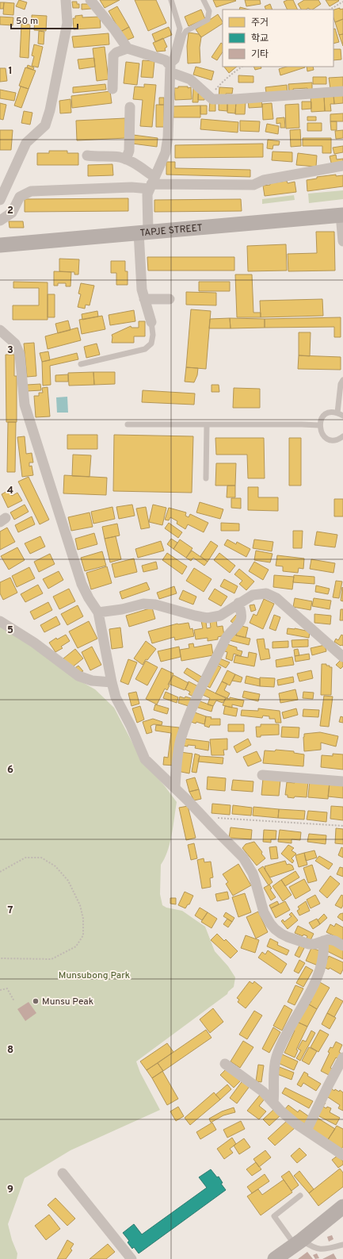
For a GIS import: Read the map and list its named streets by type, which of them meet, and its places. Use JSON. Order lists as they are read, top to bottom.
{
  "streets": {
    "main road": ["TAPJE STREET"]
  },
  "parks": ["Munsubong Park"],
  "places": ["Munsu Peak"],
  "legend": ["주거", "학교", "기타"],
  "scale_bar": "50 m",
  "grid": {
    "rows": [
      "1",
      "2",
      "3",
      "4",
      "5",
      "6",
      "7",
      "8",
      "9"
    ]
  }
}
